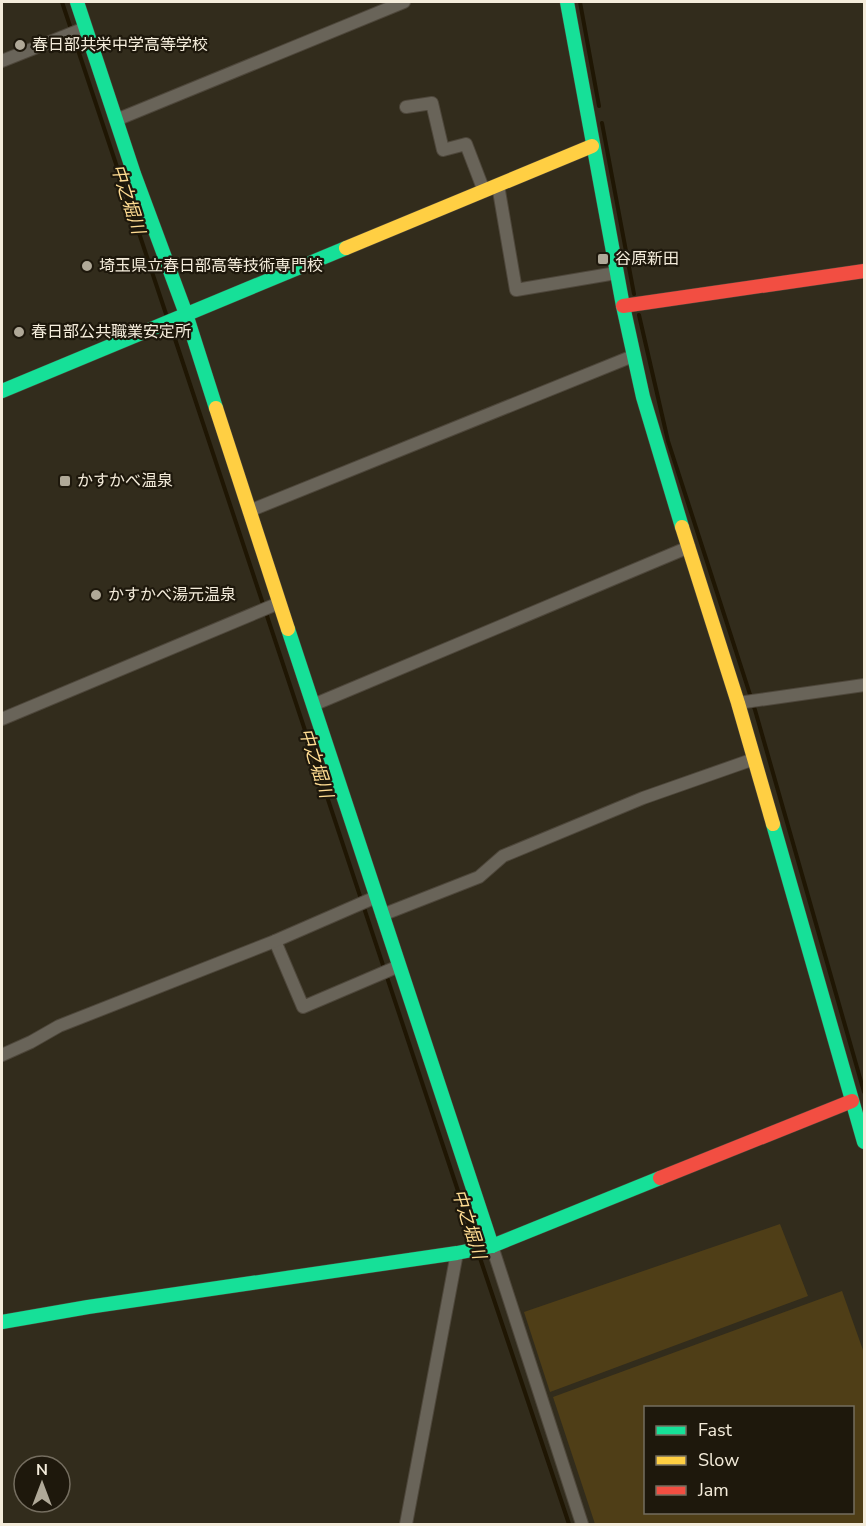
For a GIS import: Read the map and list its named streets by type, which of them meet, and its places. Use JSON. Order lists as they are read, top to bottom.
{
  "water": ["中之堀川"],
  "places": {
    "other": [
      "春日部共栄中学高等学校",
      "埼玉県立春日部高等技術専門校",
      "春日部公共職業安定所",
      "かすかべ湯元温泉"
    ],
    "transit": ["谷原新田", "かすかべ温泉"]
  },
  "legend": ["Fast", "Slow", "Jam"],
  "north": "top"
}
